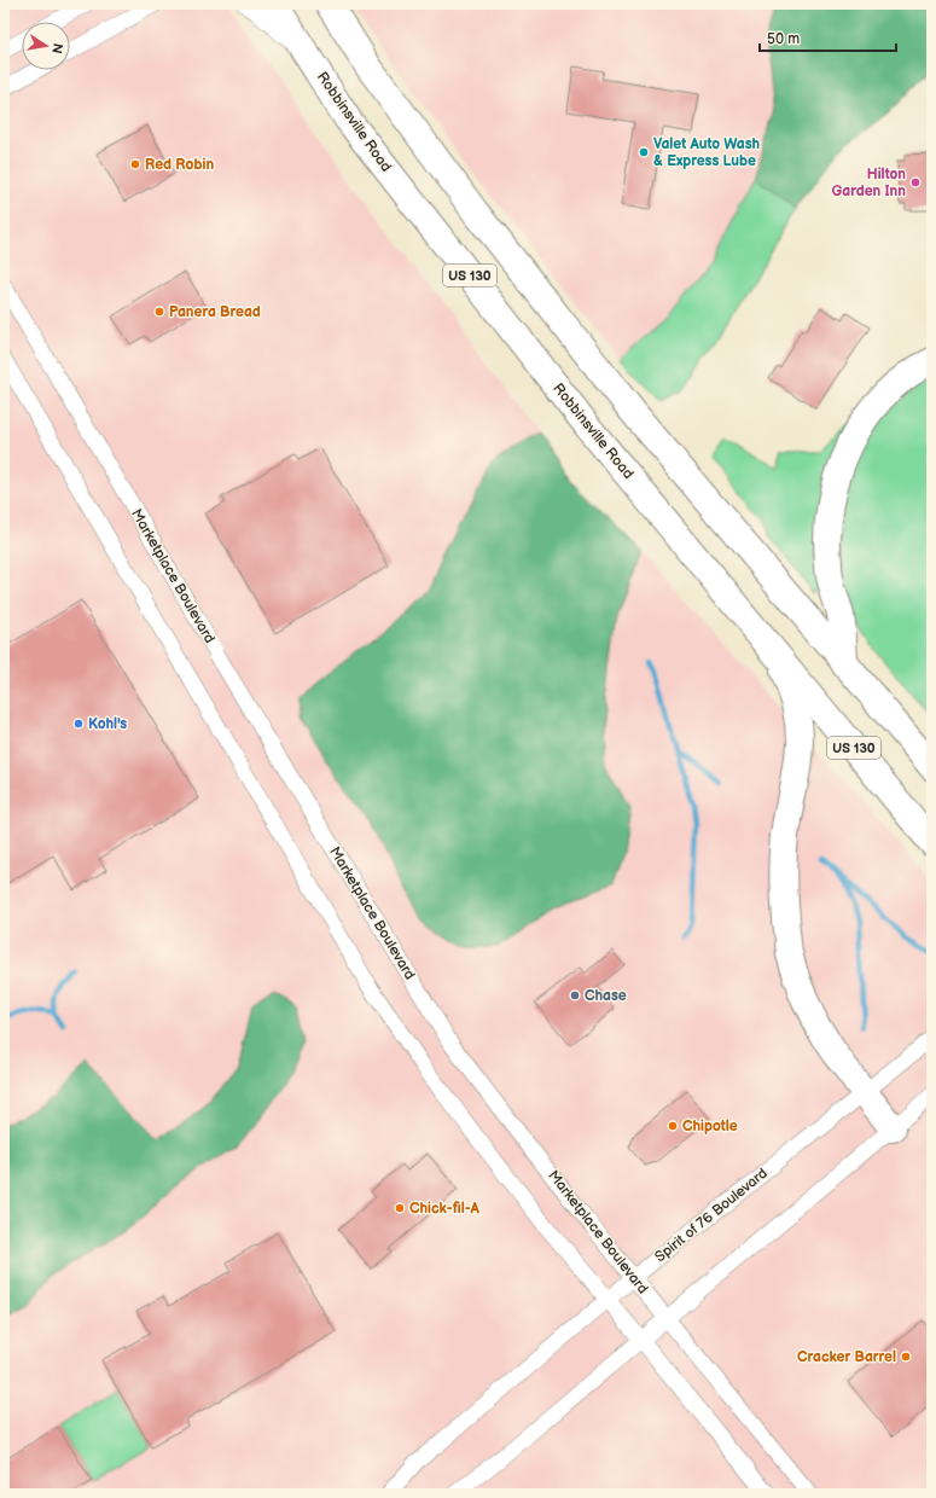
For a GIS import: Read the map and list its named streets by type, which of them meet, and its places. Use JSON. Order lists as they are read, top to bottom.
{
  "streets": {
    "highway": ["Robbinsville Road", "US 130"],
    "street": ["Marketplace Boulevard", "Spirit of 76 Boulevard"]
  },
  "crossings": [
    ["Marketplace Boulevard", "Spirit of 76 Boulevard"]
  ],
  "places": [
    "Valet Auto Wash & Express Lube",
    "Red Robin",
    "Hilton Garden Inn",
    "Panera Bread",
    "Kohl's",
    "Chase",
    "Chipotle",
    "Chick-fil-A",
    "Cracker Barrel"
  ],
  "scale_bar": "50 m",
  "north": "right"
}
